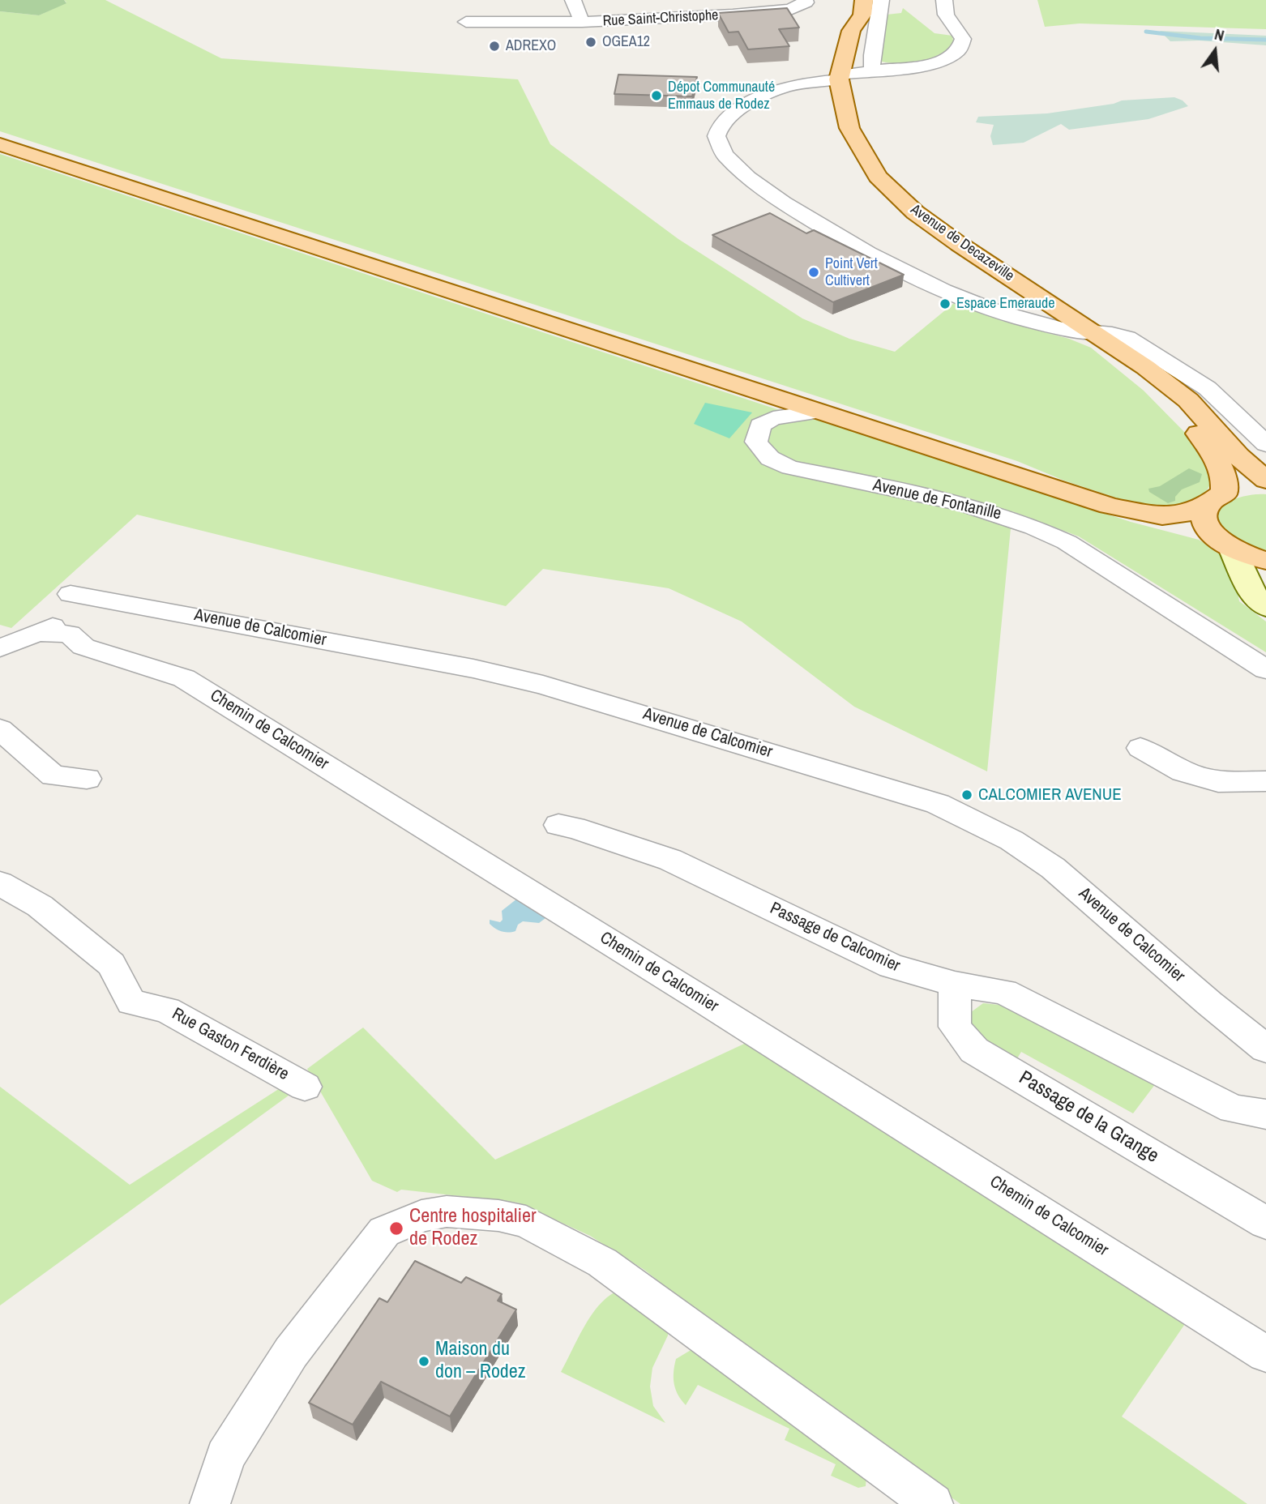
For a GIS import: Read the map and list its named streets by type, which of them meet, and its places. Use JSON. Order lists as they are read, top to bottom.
{
  "streets": {
    "main road": ["Avenue de Decazeville"],
    "street": [
      "Rue Saint-Christophe",
      "Avenue de Fontanille",
      "Avenue de Calcomier",
      "Chemin de Calcomier",
      "Passage de Calcomier",
      "Rue Gaston Ferdière",
      "Passage de la Grange"
    ]
  },
  "crossings": [
    ["Passage de Calcomier", "Passage de la Grange"]
  ],
  "places": [
    "OGEA12",
    "ADREXO",
    "Dépot Communauté Emmaus de Rodez",
    "Point Vert Cultivert",
    "Espace Emeraude",
    "CALCOMIER AVENUE",
    "Centre hospitalier de Rodez",
    "Maison du don – Rodez"
  ],
  "north": "top"
}
